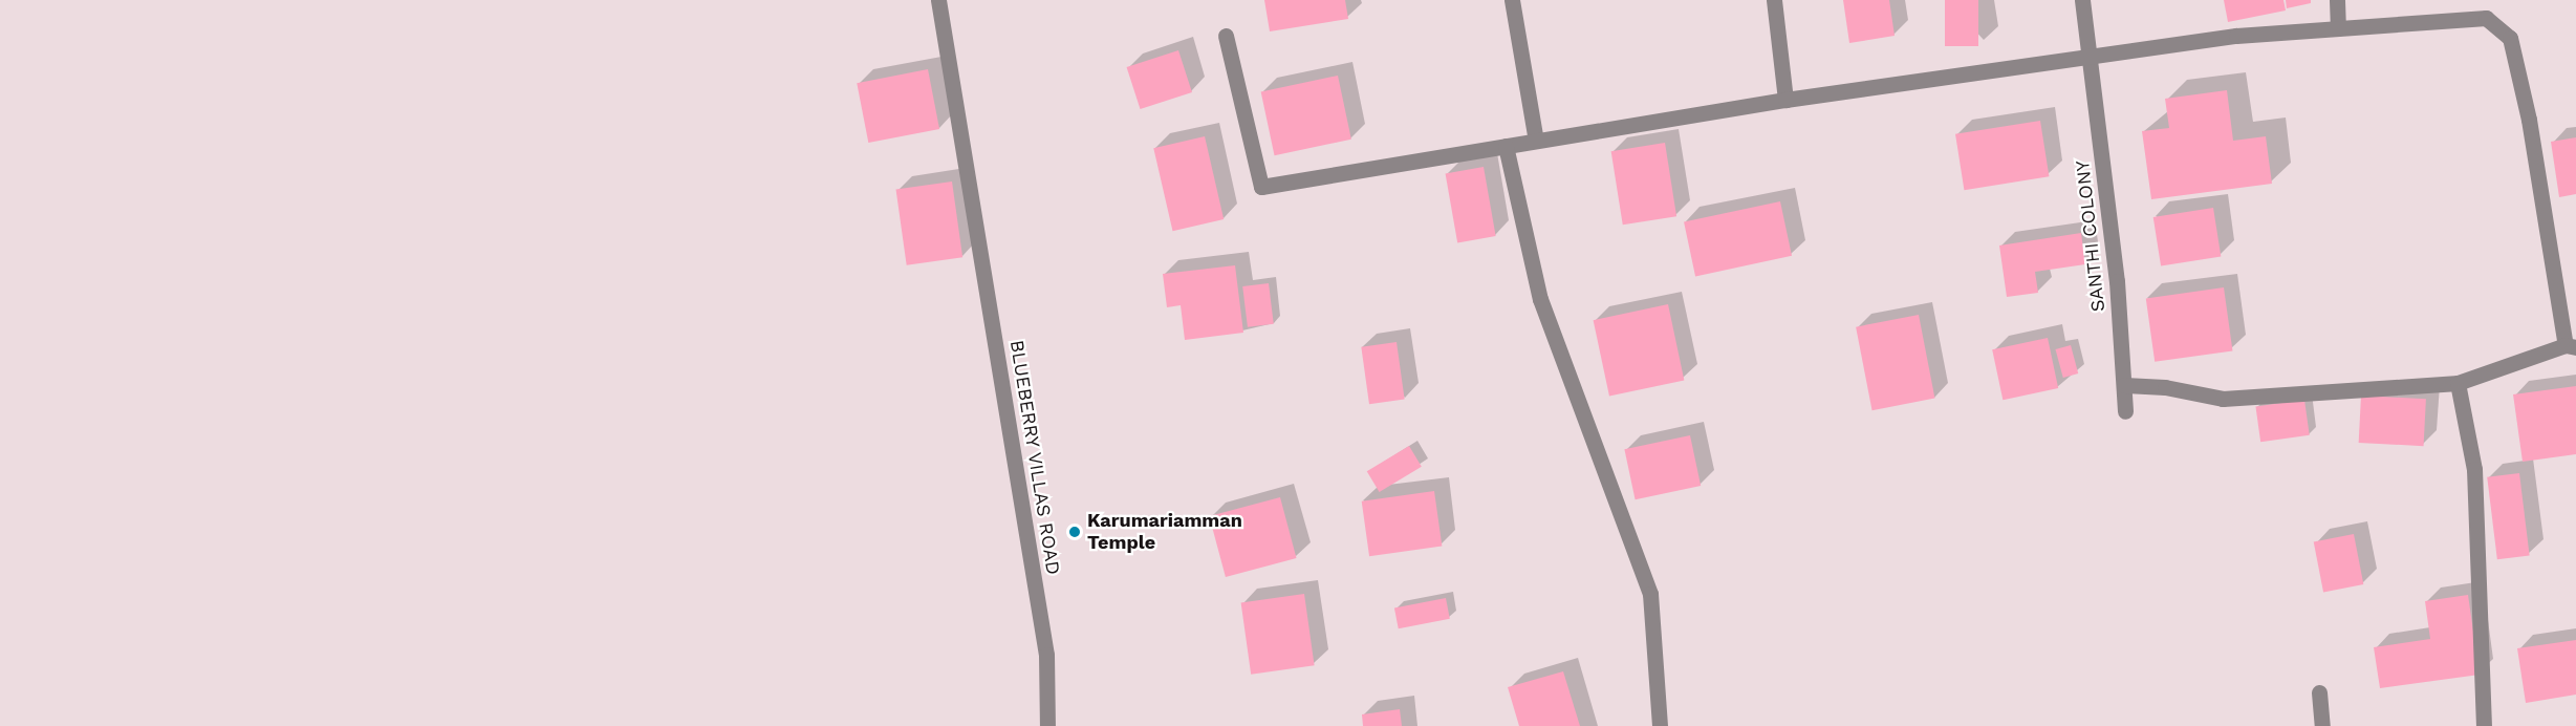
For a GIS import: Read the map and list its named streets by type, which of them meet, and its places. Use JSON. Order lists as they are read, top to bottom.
{
  "streets": {
    "street": ["SANTHI COLONY", "BLUEBERRY VILLAS ROAD"]
  },
  "places": ["Karumariamman Temple"]
}
